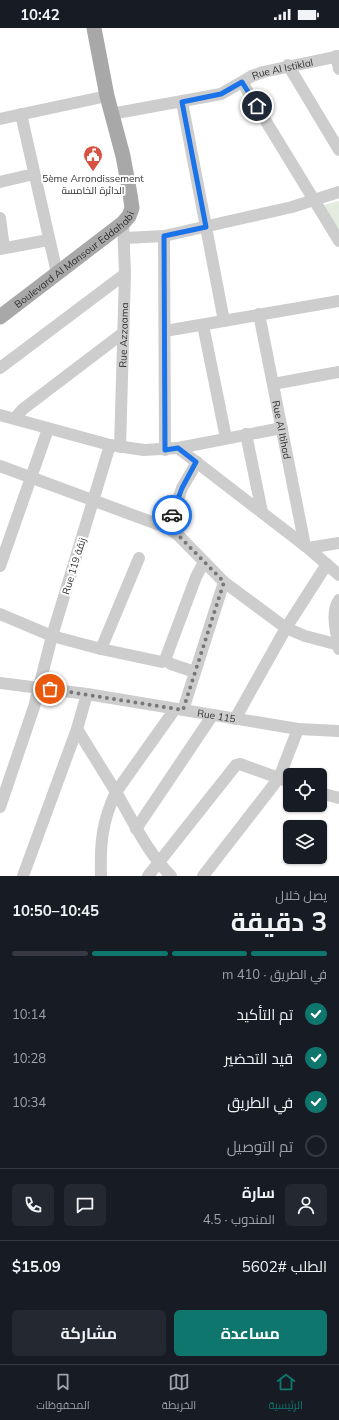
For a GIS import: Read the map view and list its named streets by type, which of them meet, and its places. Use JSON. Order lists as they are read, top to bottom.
{
  "streets": {
    "main road": ["Boulevard Al Mansour Eddahabi"],
    "street": [
      "Rue Al Istiklal",
      "Rue Azzaama",
      "Rue Al Itihad",
      "Rue 119 زنقة",
      "Rue 115"
    ]
  },
  "crossings": [
    ["Rue Al Istiklal", "Boulevard Al Mansour Eddahabi"],
    ["Boulevard Al Mansour Eddahabi", "Rue Azzaama"],
    ["Rue Azzaama", "Rue 119 زنقة"],
    ["Rue 119 زنقة", "Rue 115"]
  ],
  "places": {
    "public building": ["5ème Arrondissement الدائرة الخامسة"]
  },
  "page": {
    "status": "10:42",
    "heading": ["3 دقيقة", "يصل خلال", "10:45–10:50"],
    "panel": [
      "سارة",
      "المندوب · 4.5",
      "الطلب #5602",
      "$15.09"
    ],
    "bar": "في الطريق · 410 m",
    "list": [
      ["تم التأكيد", "10:14"],
      ["قيد التحضير", "10:28"],
      ["في الطريق", "10:34"],
      "تم التوصيل"
    ],
    "buttons": ["مساعدة", "مشاركة"],
    "tabs": ["الرئيسية", "الخريطة", "المحفوظات"]
  }
}
